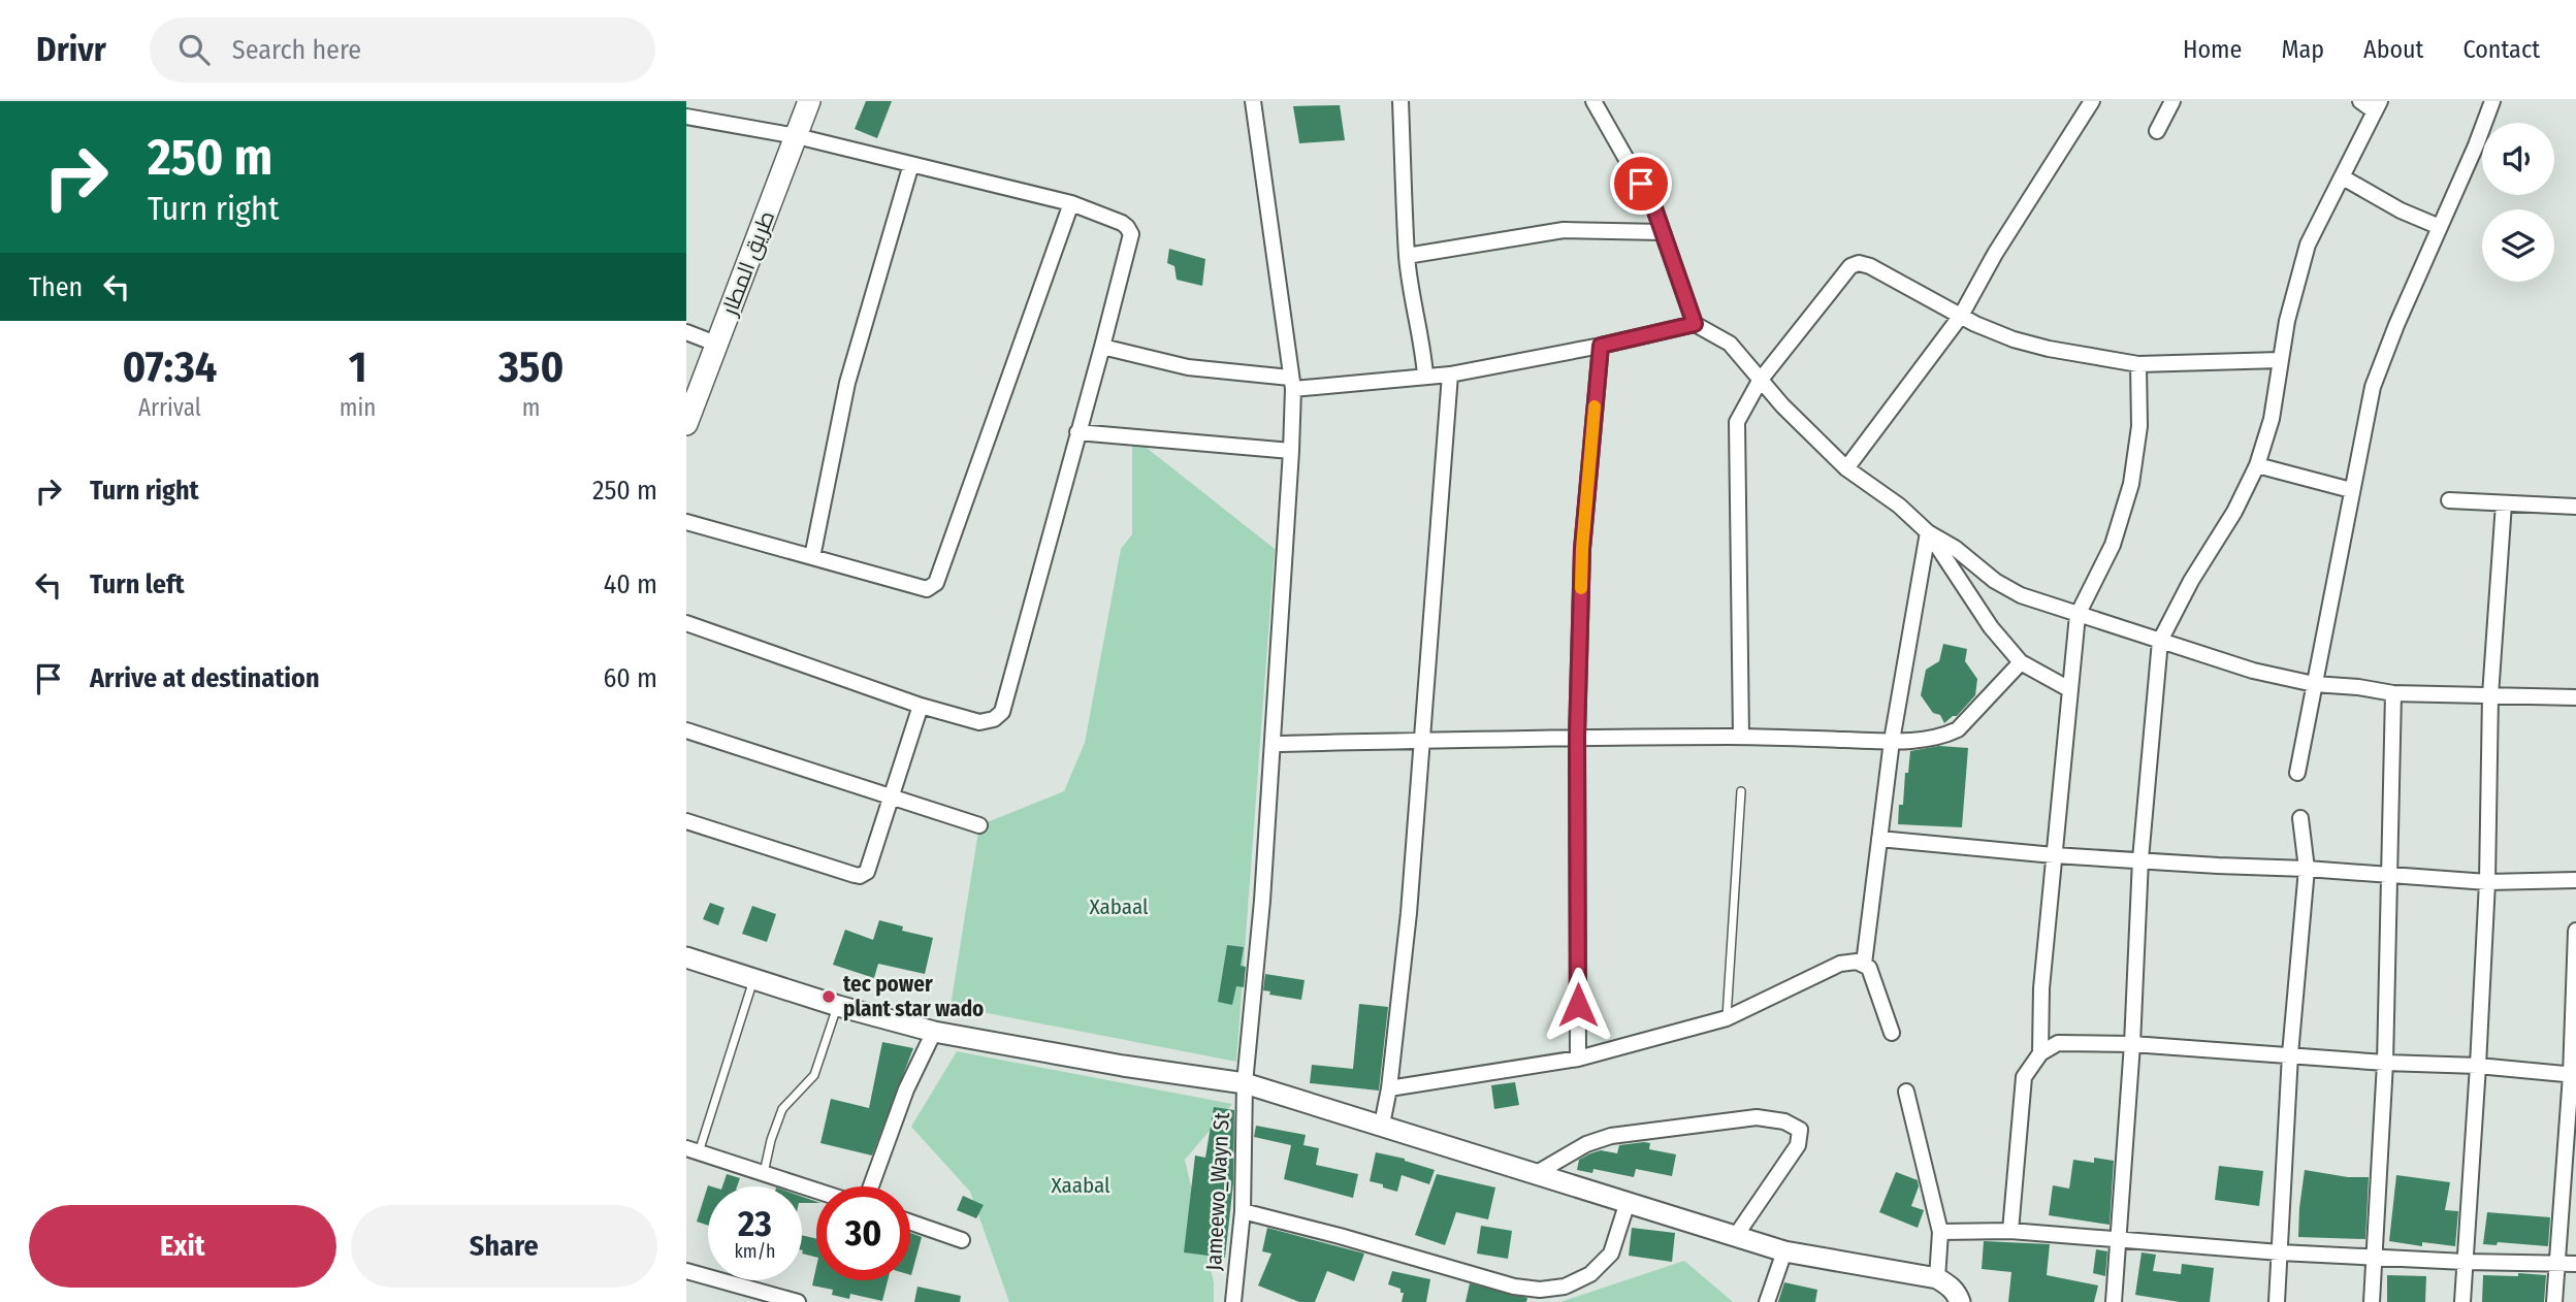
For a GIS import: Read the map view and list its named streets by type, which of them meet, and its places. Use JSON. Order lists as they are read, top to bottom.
{
  "streets": {
    "main road": ["طريق المطار"],
    "street": ["Jameewo_Wayn St"]
  },
  "parks": ["Xabaal", "Xaabal"],
  "places": ["tec power plant star wado"],
  "page": {
    "header": "Drivr",
    "search": "Search here",
    "nav": [
      "Home",
      "Map",
      "About",
      "Contact"
    ],
    "turn": ["250 m", "Turn right"],
    "then": "Then",
    "eta": [
      "07:34",
      "Arrival",
      "1",
      "min",
      "350",
      "m"
    ],
    "list": [
      {
        "name": "Turn right",
        "value": "250 m"
      },
      {
        "name": "Turn left",
        "value": "40 m"
      },
      {
        "name": "Arrive at destination",
        "value": "60 m"
      }
    ],
    "speed": "23 km/h",
    "limit": "30",
    "buttons": ["Exit", "Share"]
  }
}
